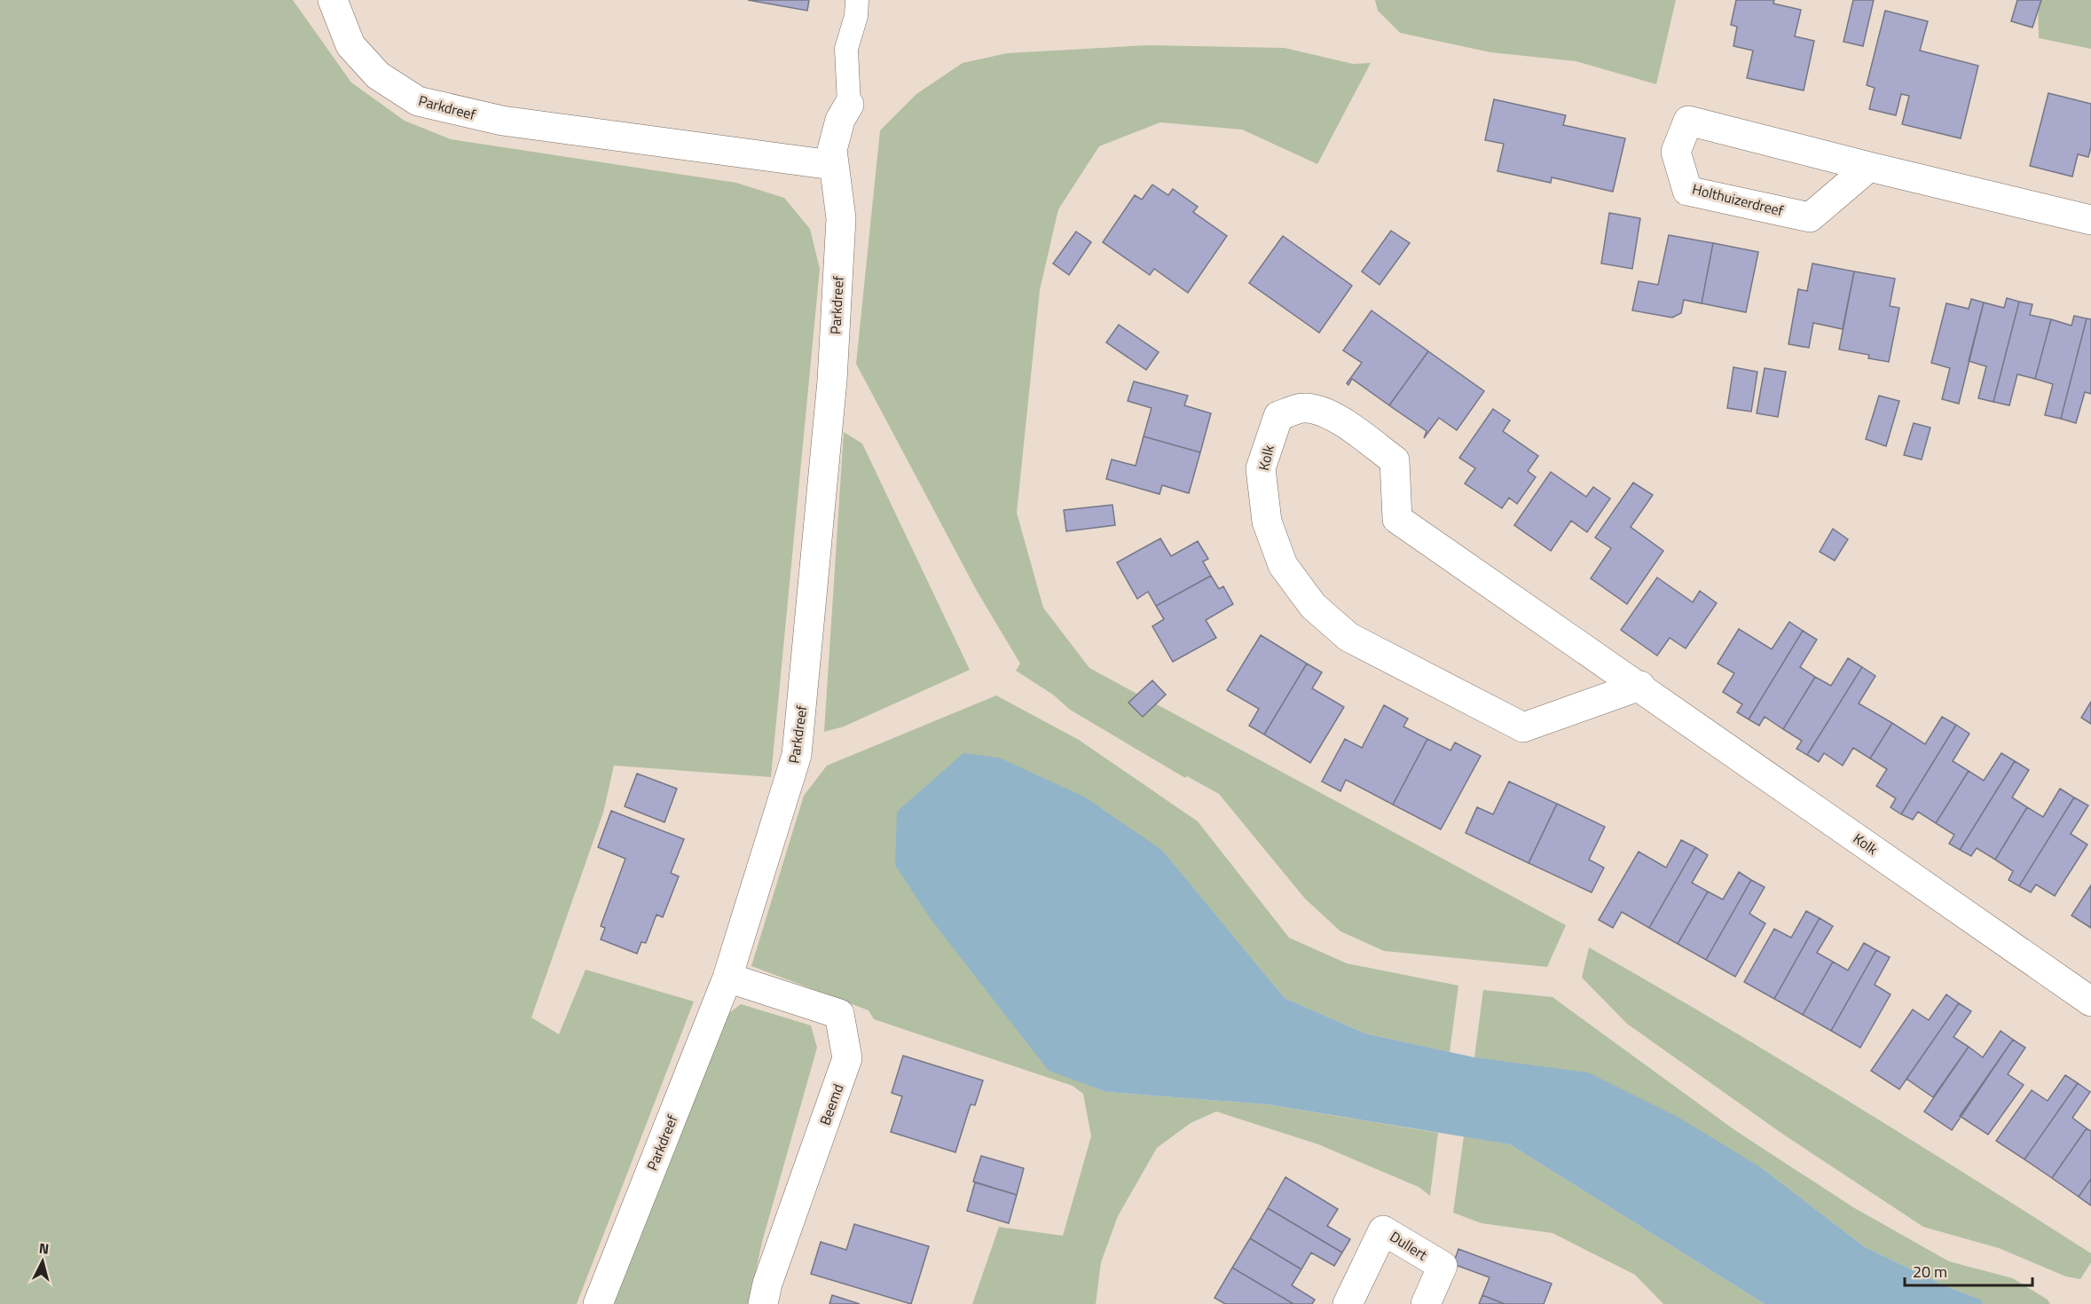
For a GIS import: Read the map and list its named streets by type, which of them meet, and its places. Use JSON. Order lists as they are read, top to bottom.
{
  "streets": {
    "street": [
      "Parkdreef",
      "Holthuizerdreef",
      "Kolk",
      "Beemd",
      "Dullert"
    ]
  },
  "crossings": [
    ["Parkdreef", "Beemd"]
  ],
  "scale_bar": "20 m",
  "north": "top"
}
